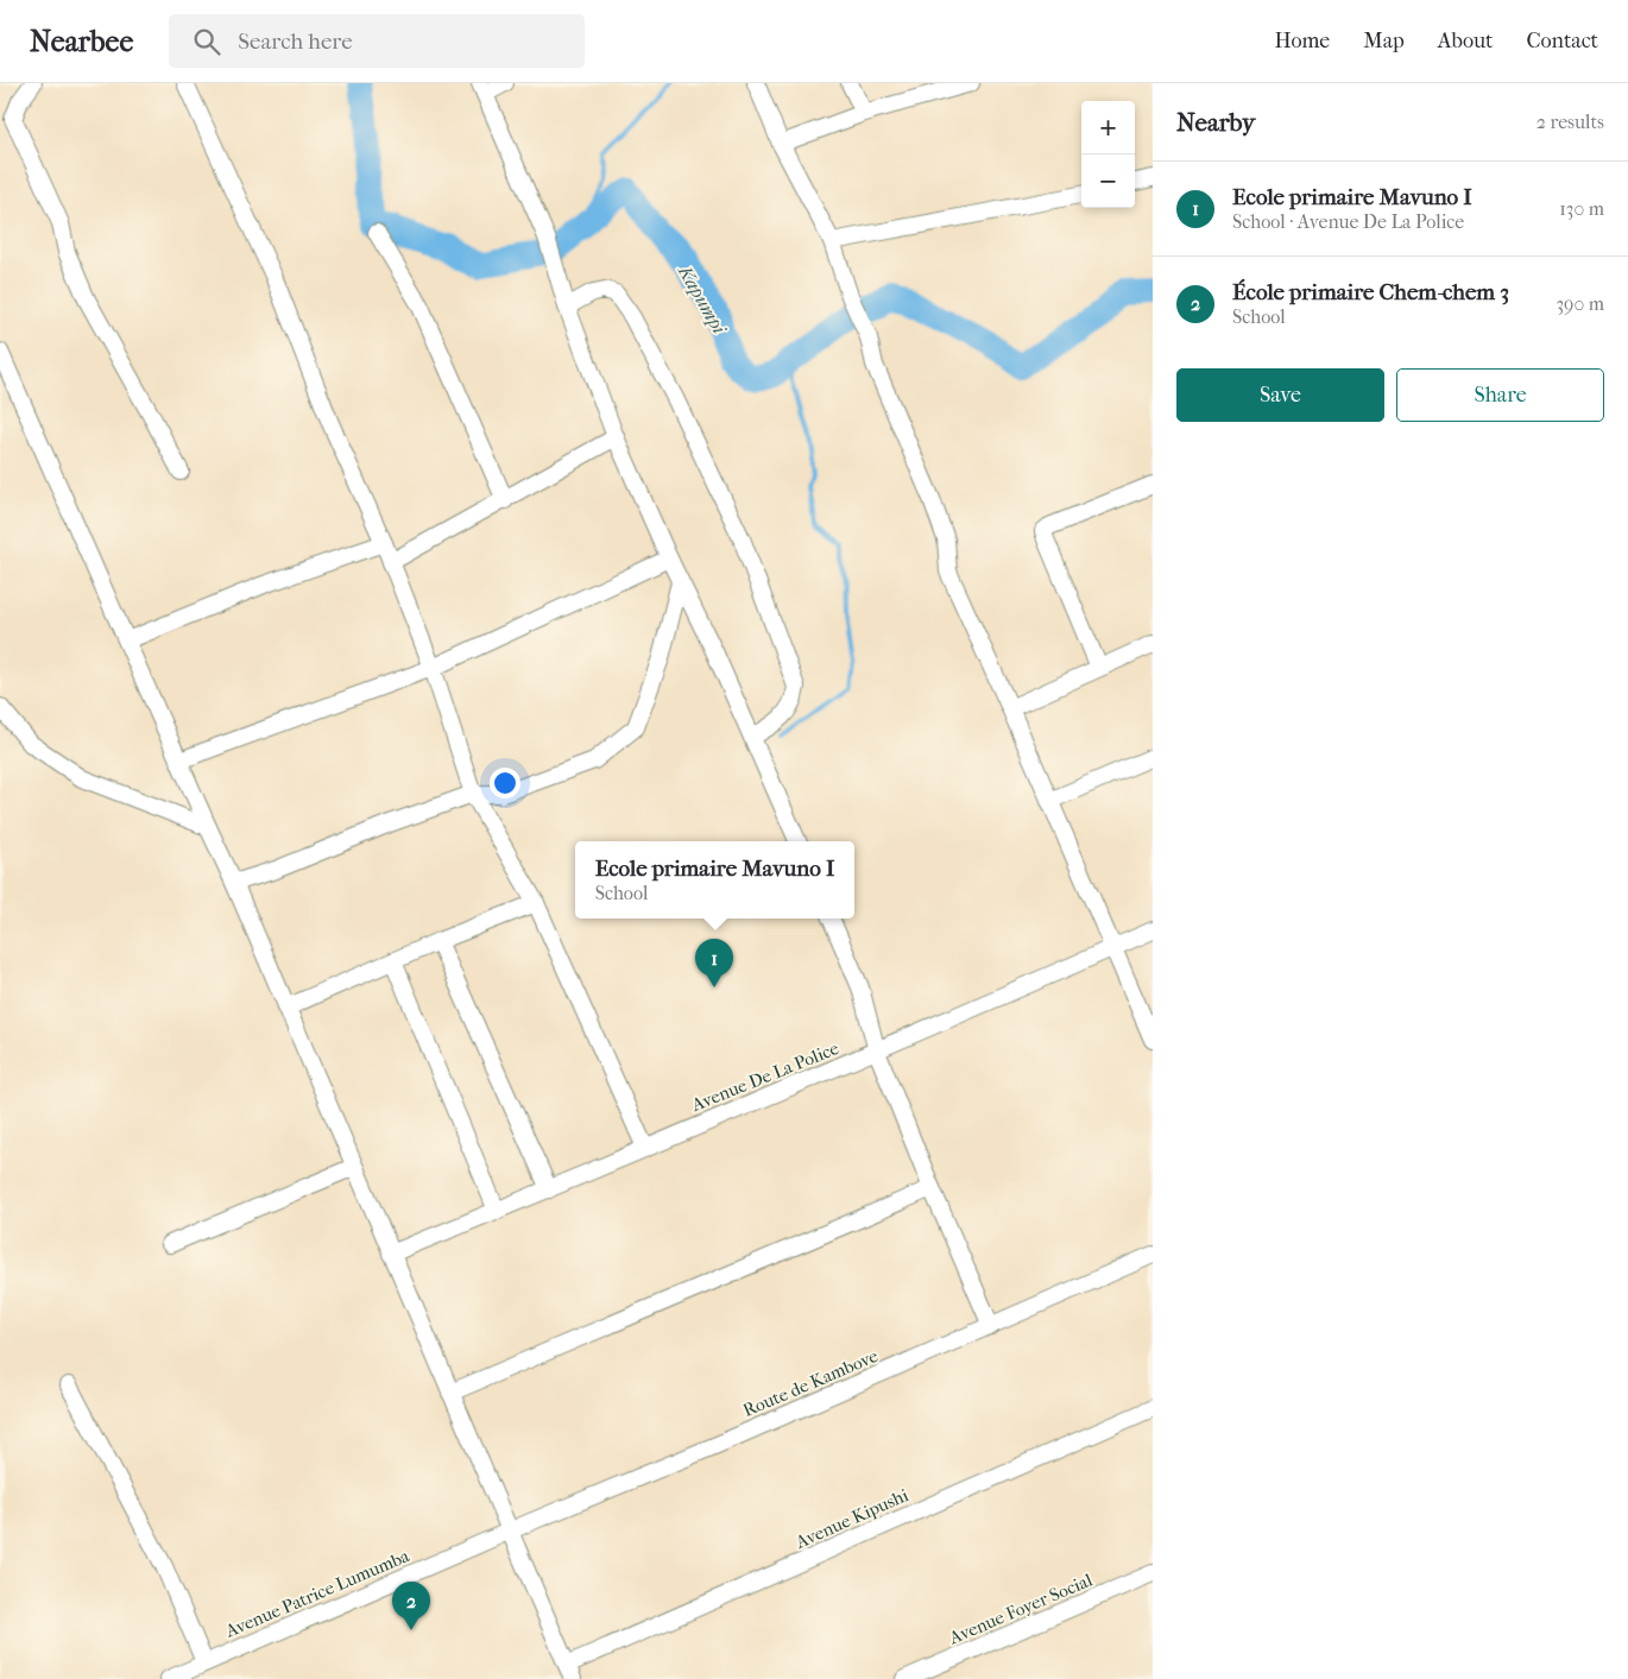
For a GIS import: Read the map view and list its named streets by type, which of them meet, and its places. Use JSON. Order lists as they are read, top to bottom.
{
  "streets": {
    "street": [
      "Avenue De La Police",
      "Route de Kambove",
      "Avenue Kipushi",
      "Avenue Patrice Lumumba",
      "Avenue Foyer Social"
    ]
  },
  "crossings": [
    ["Route de Kambove", "Avenue Patrice Lumumba"]
  ],
  "water": ["Kapumpi"],
  "page": {
    "header": "Nearbee",
    "search": "Search here",
    "nav": [
      "Home",
      "Map",
      "About",
      "Contact"
    ],
    "heading": ["Nearby", "2 results"],
    "map_buttons": ["+", "−"],
    "list": [
      {
        "mark": "1",
        "name": "Ecole primaire Mavuno I",
        "note": "School · Avenue De La Police",
        "value": "130 m"
      },
      {
        "mark": "2",
        "name": "École primaire Chem-chem 3",
        "note": "School",
        "value": "390 m"
      }
    ],
    "buttons": ["Save", "Share"],
    "popup": ["Ecole primaire Mavuno I", "School"],
    "pins": ["1", "2"]
  }
}
